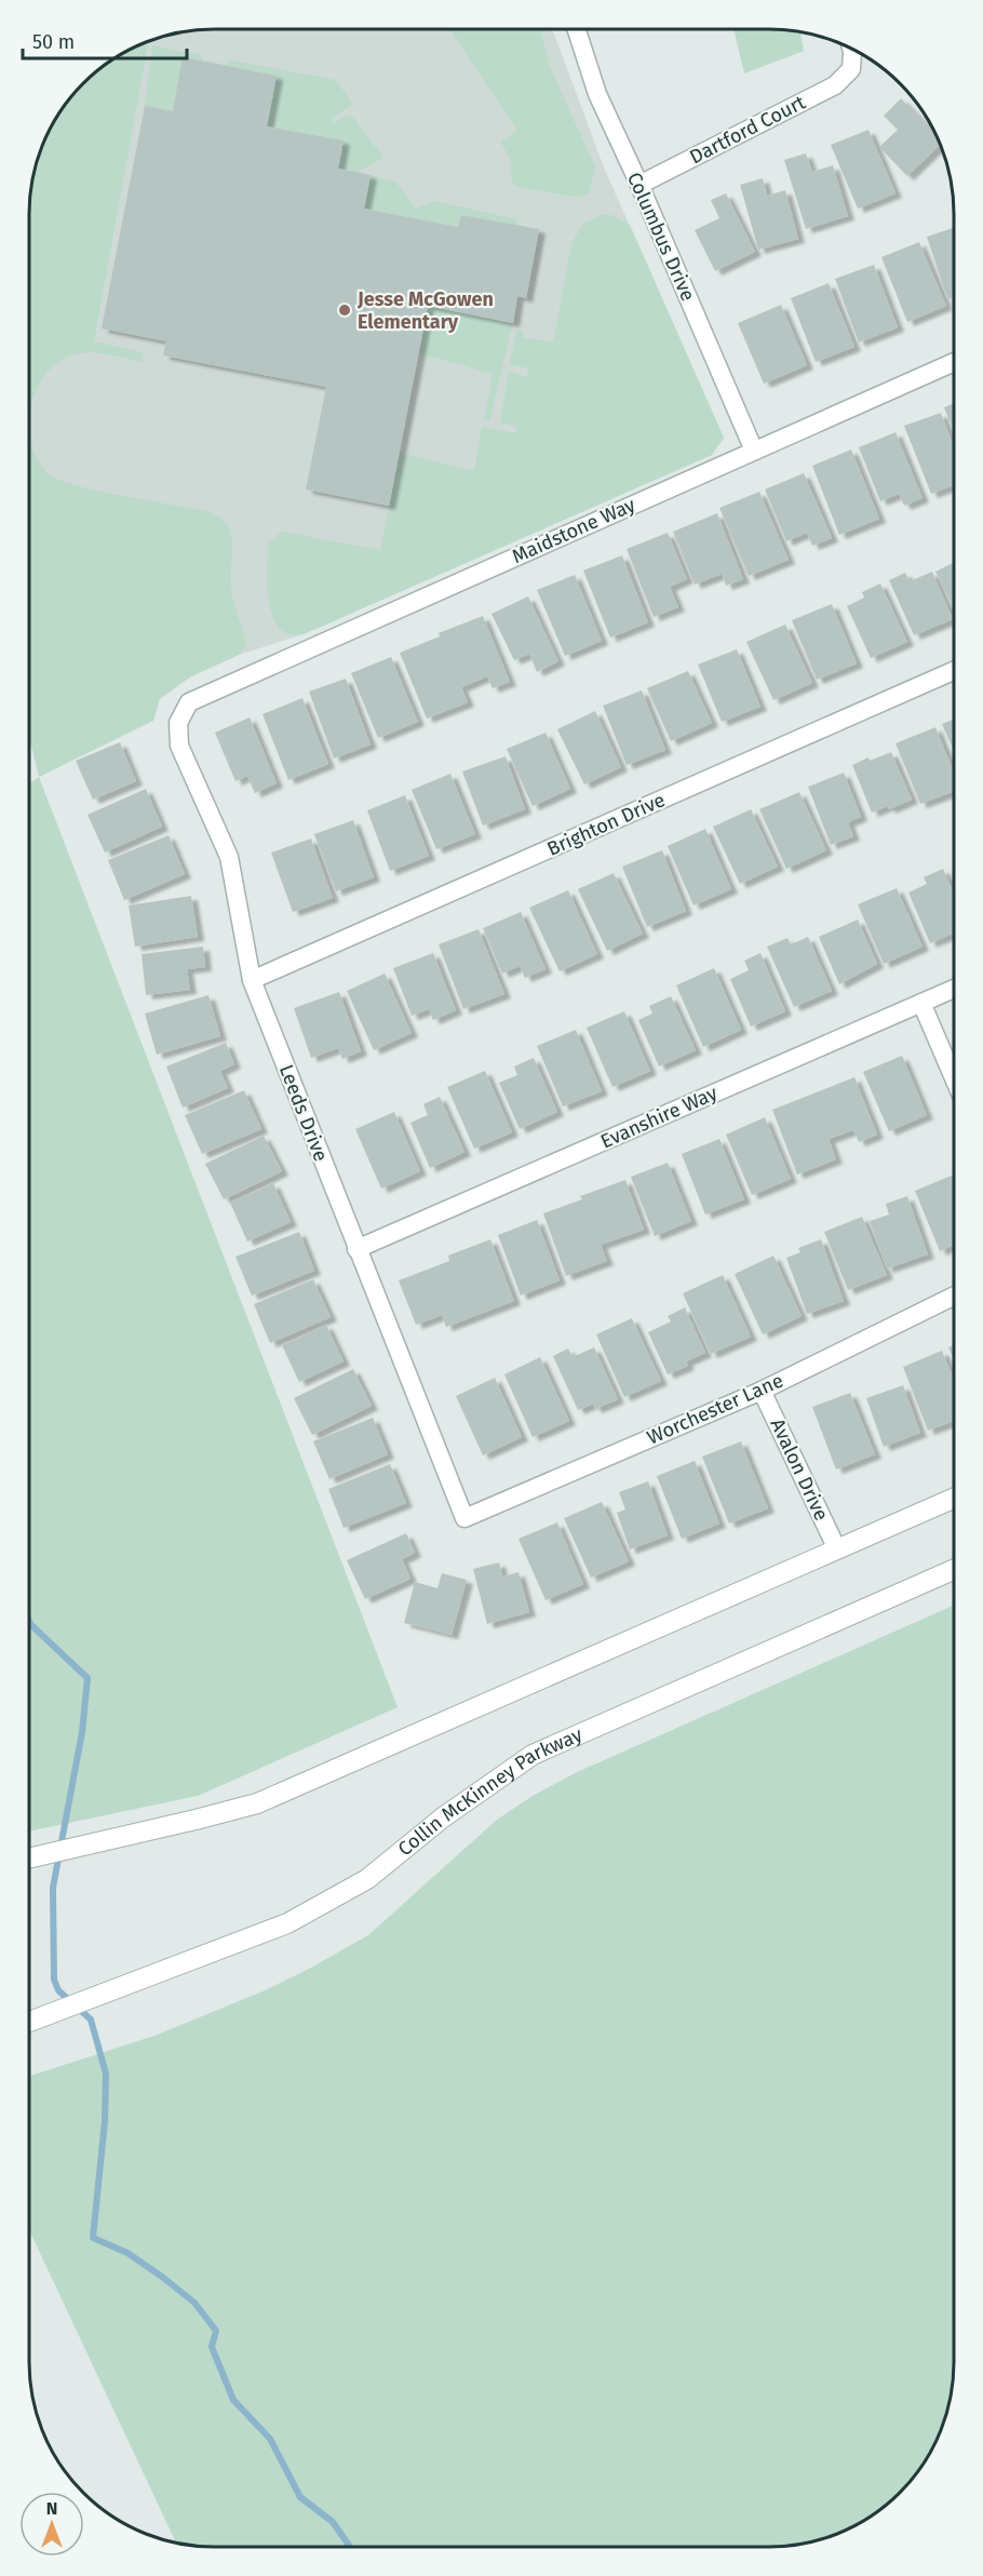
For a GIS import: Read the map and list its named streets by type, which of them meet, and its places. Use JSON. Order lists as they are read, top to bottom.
{
  "streets": {
    "street": [
      "Dartford Court",
      "Columbus Drive",
      "Maidstone Way",
      "Brighton Drive",
      "Leeds Drive",
      "Evanshire Way",
      "Worchester Lane",
      "Avalon Drive",
      "Collin McKinney Parkway"
    ]
  },
  "crossings": [
    ["Dartford Court", "Columbus Drive"],
    ["Columbus Drive", "Maidstone Way"],
    ["Maidstone Way", "Leeds Drive"],
    ["Brighton Drive", "Leeds Drive"],
    ["Leeds Drive", "Evanshire Way"],
    ["Leeds Drive", "Worchester Lane"],
    ["Worchester Lane", "Avalon Drive"]
  ],
  "places": ["Jesse McGowen Elementary"],
  "scale_bar": "50 m",
  "north": "top"
}
